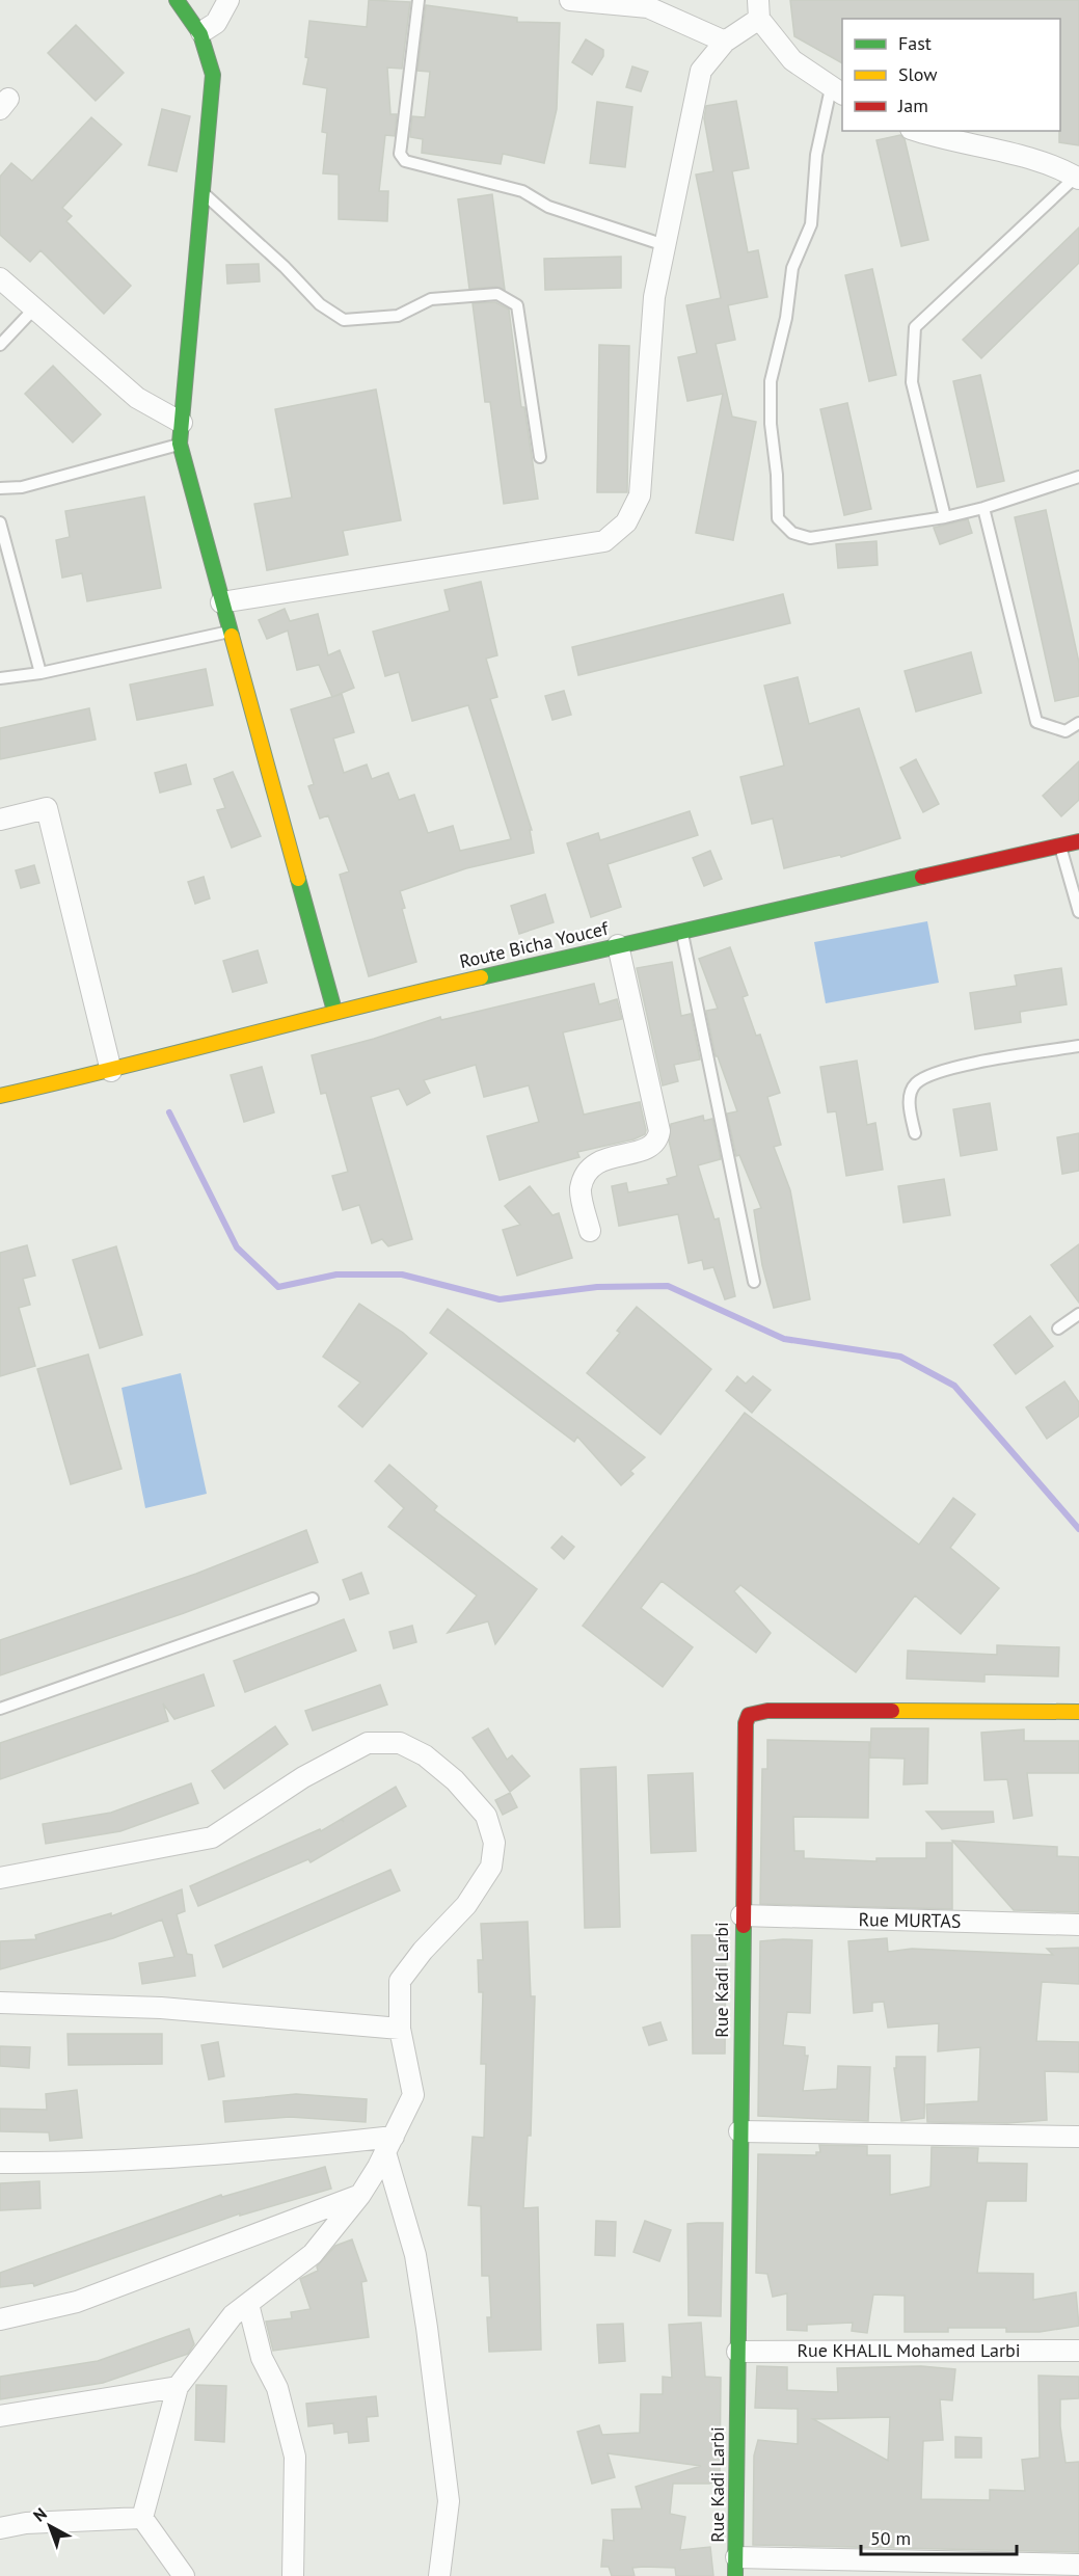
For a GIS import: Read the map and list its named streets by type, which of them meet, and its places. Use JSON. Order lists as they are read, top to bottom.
{
  "streets": {
    "street": [
      "Route Bicha Youcef",
      "Rue MURTAS",
      "Rue Kadi Larbi",
      "Rue KHALIL Mohamed Larbi"
    ]
  },
  "crossings": [
    ["Rue MURTAS", "Rue Kadi Larbi"],
    ["Rue Kadi Larbi", "Rue KHALIL Mohamed Larbi"]
  ],
  "legend": ["Fast", "Slow", "Jam"],
  "scale_bar": "50 m",
  "north": "top left"
}
